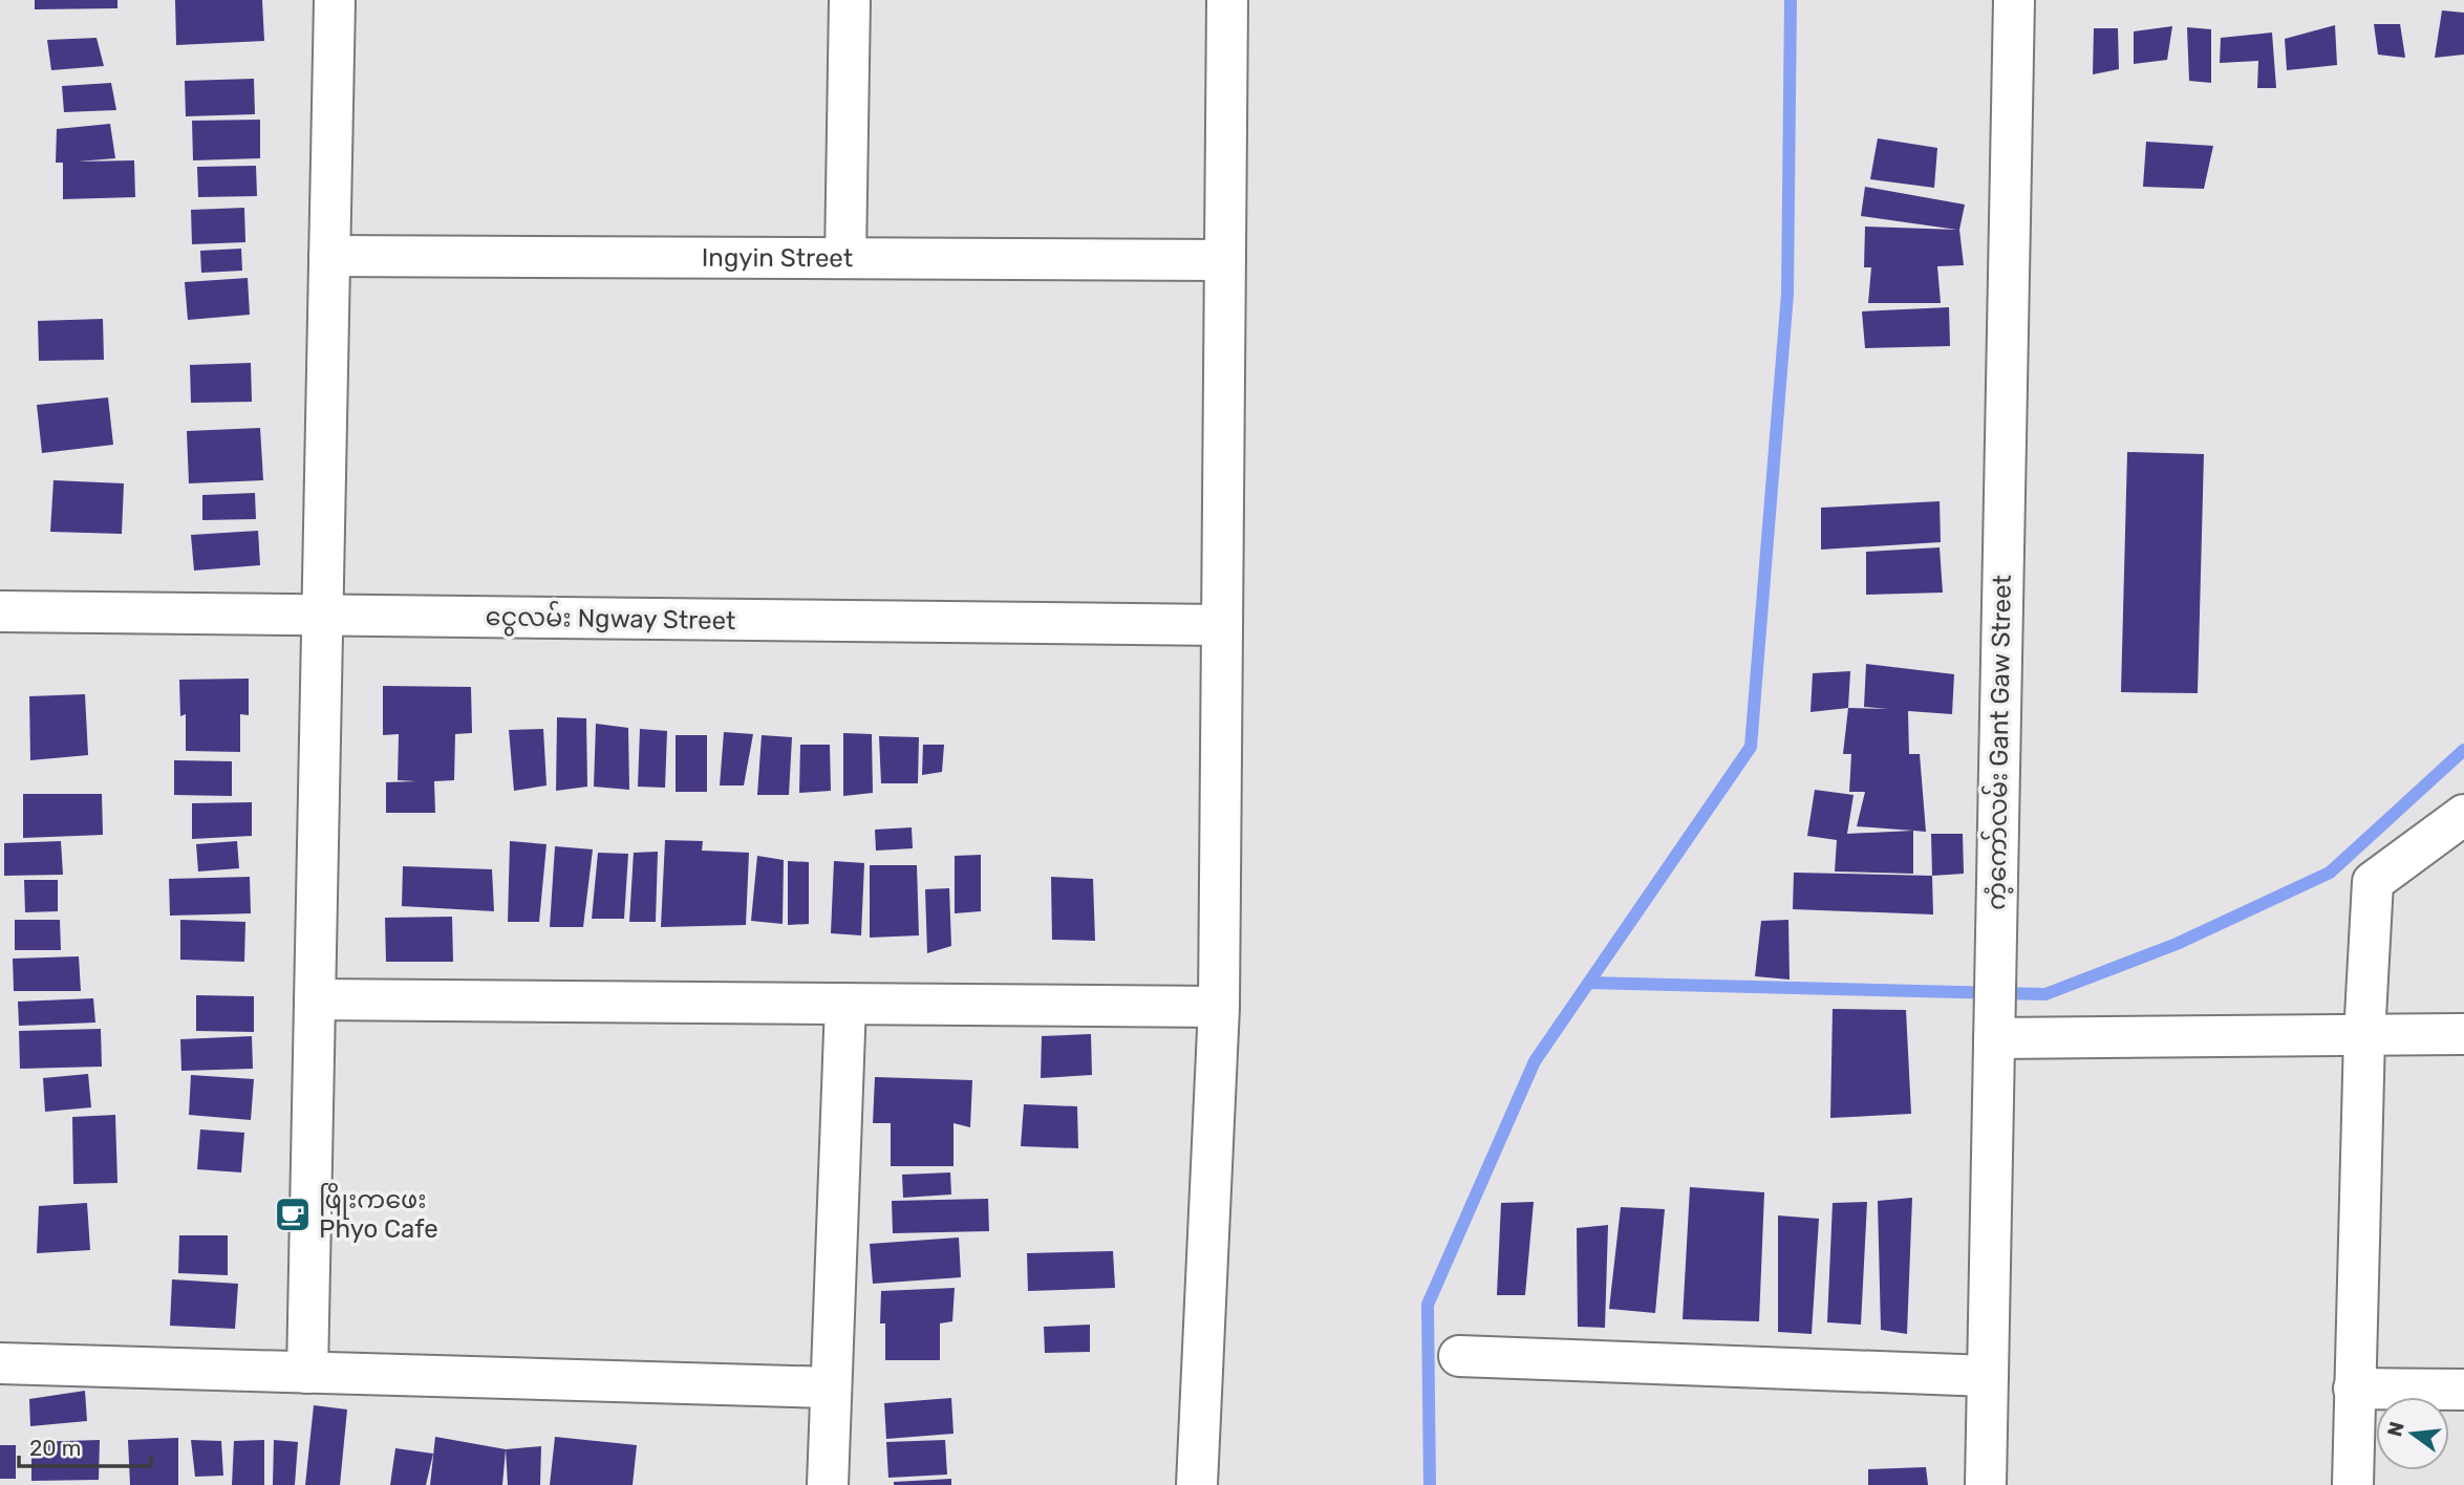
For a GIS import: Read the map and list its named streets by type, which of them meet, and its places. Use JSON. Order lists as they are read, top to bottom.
{
  "streets": {
    "street": ["Ingyin Street", "ငွေလမ်း Ngway Street", "ကံ့ကော်လမ်း Gant Gaw Street"]
  },
  "places": {
    "cafe": ["ဖြိုးကဖေး Phyo Cafe"]
  },
  "scale_bar": "20 m",
  "north": "left"
}
